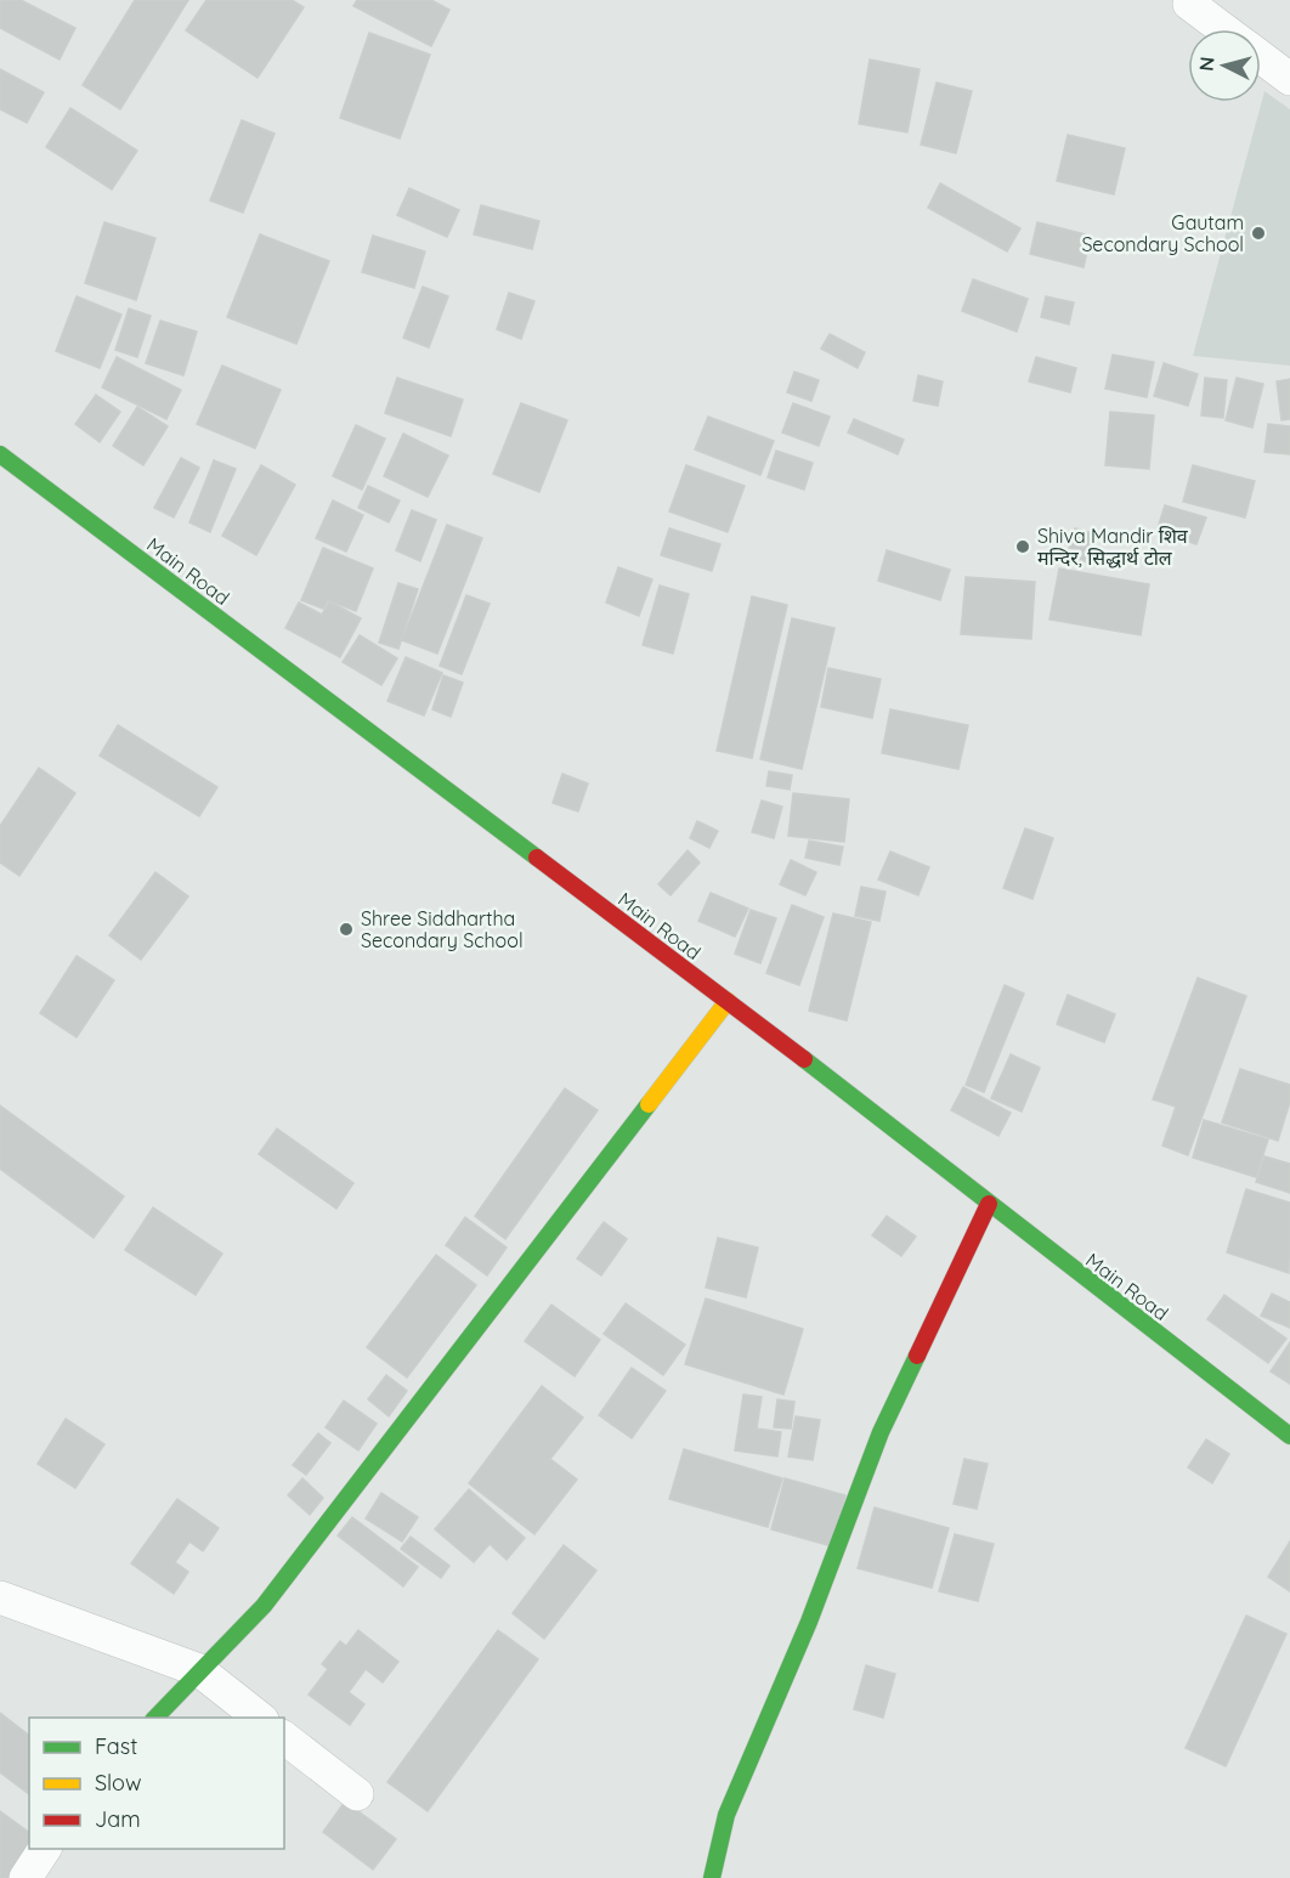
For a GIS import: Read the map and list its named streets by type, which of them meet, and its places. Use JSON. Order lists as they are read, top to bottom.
{
  "streets": {
    "street": ["Main Road"]
  },
  "places": ["Gautam Secondary School", "Shiva Mandir शिव मन्दिर, सिद्धार्थ टोल", "Shree Siddhartha Secondary School"],
  "legend": ["Fast", "Slow", "Jam"],
  "north": "left"
}
